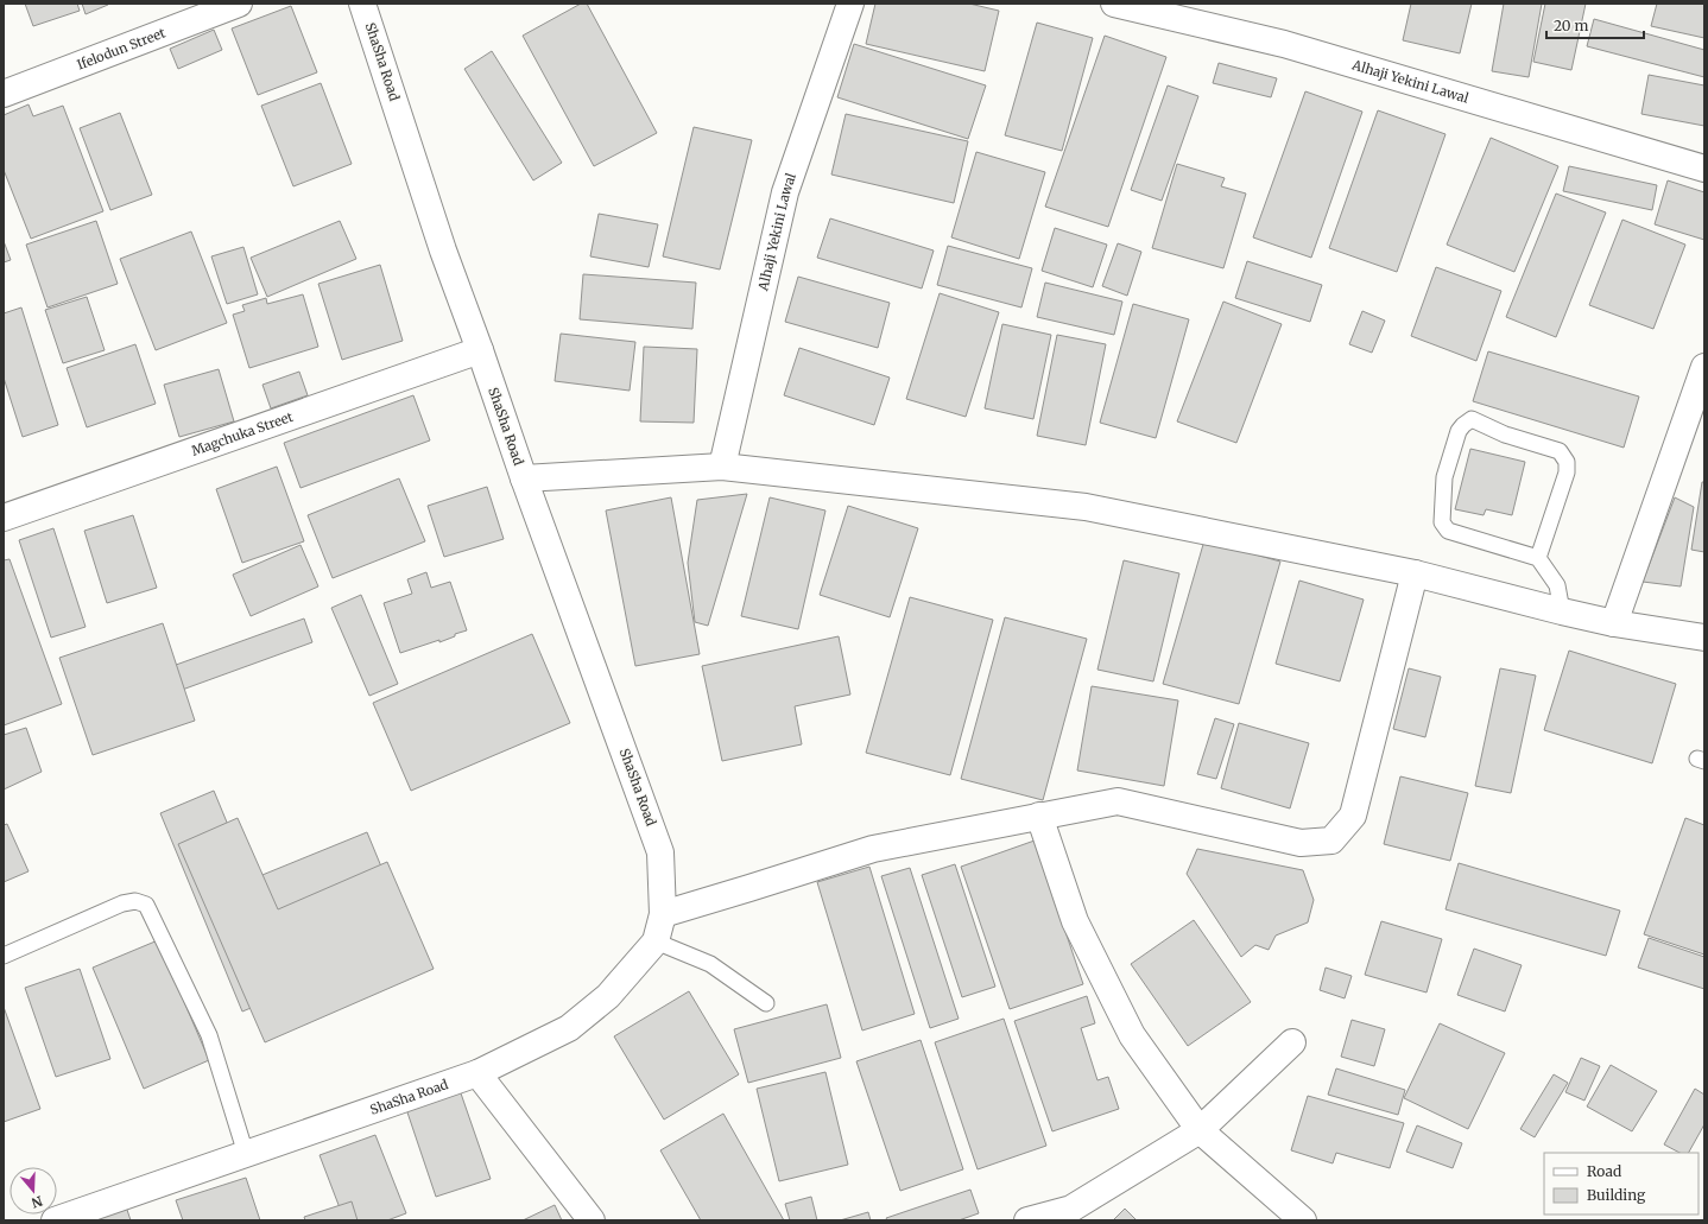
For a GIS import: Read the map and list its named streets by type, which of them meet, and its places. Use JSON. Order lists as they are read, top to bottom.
{
  "streets": {
    "street": [
      "Ifelodun Street",
      "ShaSha Road",
      "Alhaji Yekini Lawal",
      "Magchuka Street"
    ]
  },
  "crossings": [
    ["ShaSha Road", "Magchuka Street"]
  ],
  "legend": ["Road", "Building"],
  "scale_bar": "20 m",
  "north": "bottom"
}
